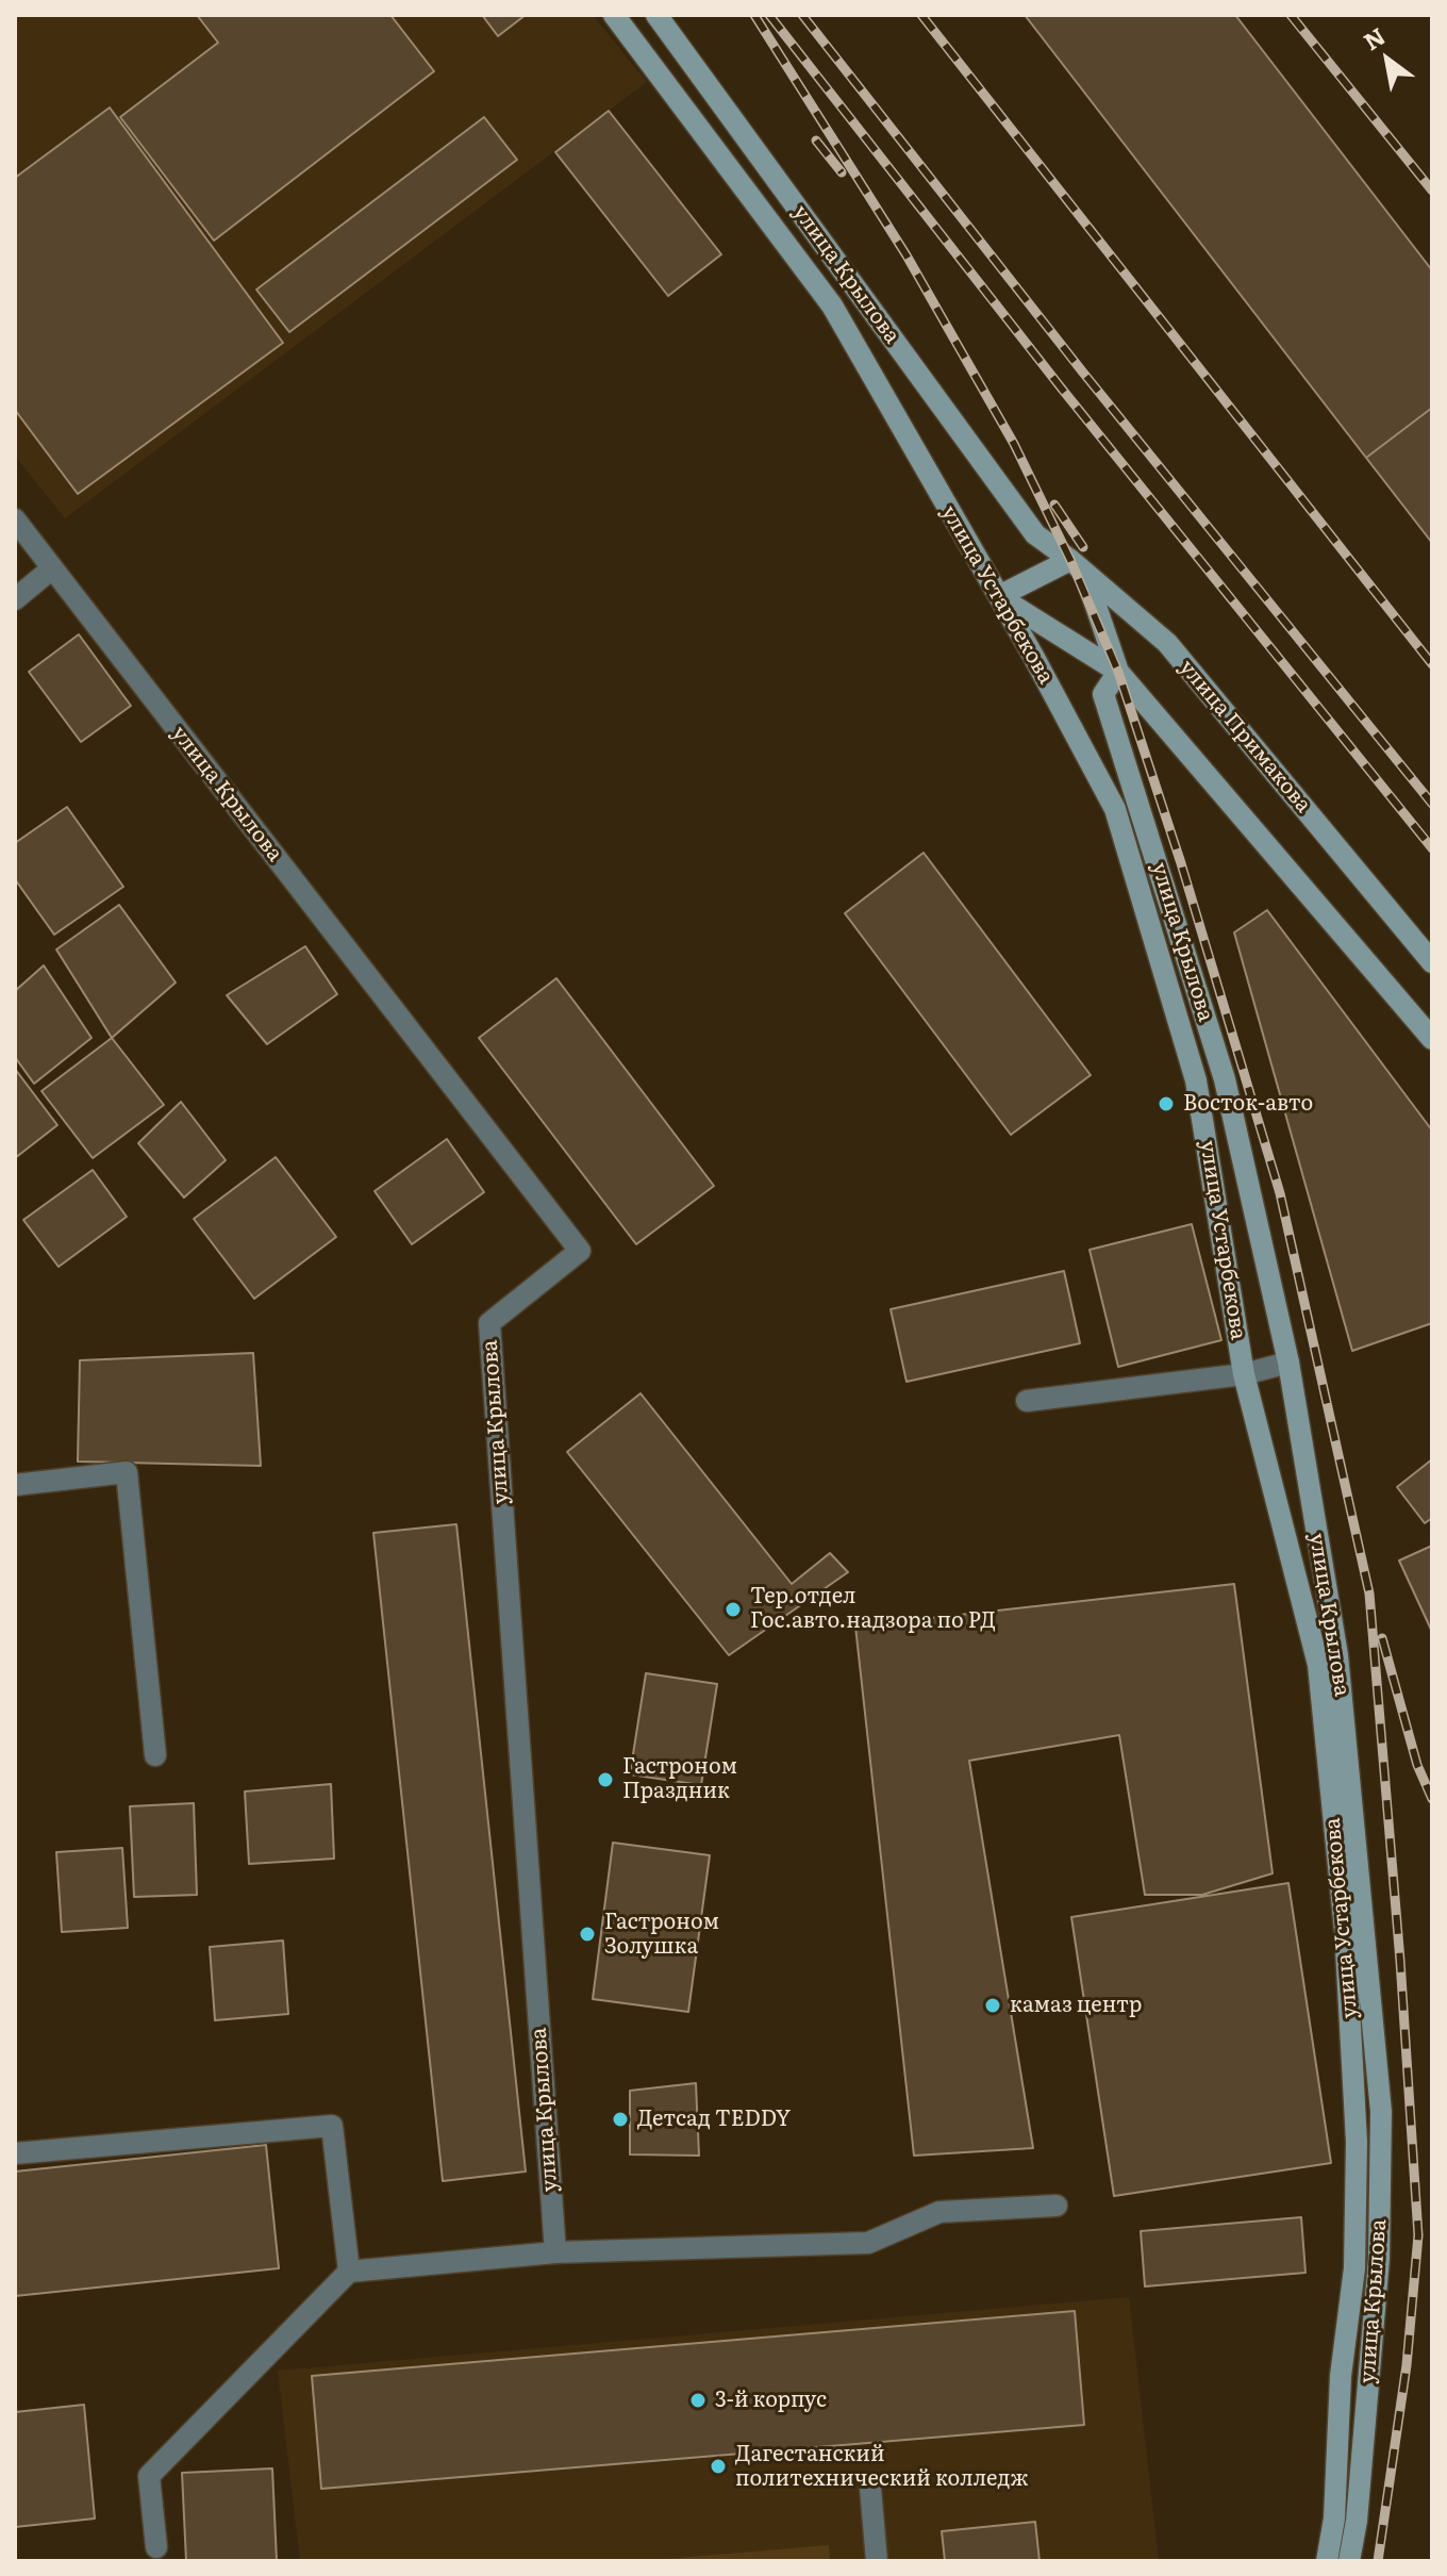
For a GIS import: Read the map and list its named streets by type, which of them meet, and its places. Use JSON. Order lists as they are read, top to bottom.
{
  "streets": {
    "main road": ["улица Крылова", "улица Устарбекова", "улица Примакова"]
  },
  "crossings": [
    ["улица Крылова", "улица Примакова"]
  ],
  "places": [
    "Восток-авто",
    "Тер.отдел Гос.авто.надзора по РД",
    "Гастроном Праздник",
    "Гастроном Золушка",
    "камаз центр",
    "Детсад TEDDY",
    "3-й корпус",
    "Дагестанский политехнический колледж"
  ],
  "north": "top left"
}
